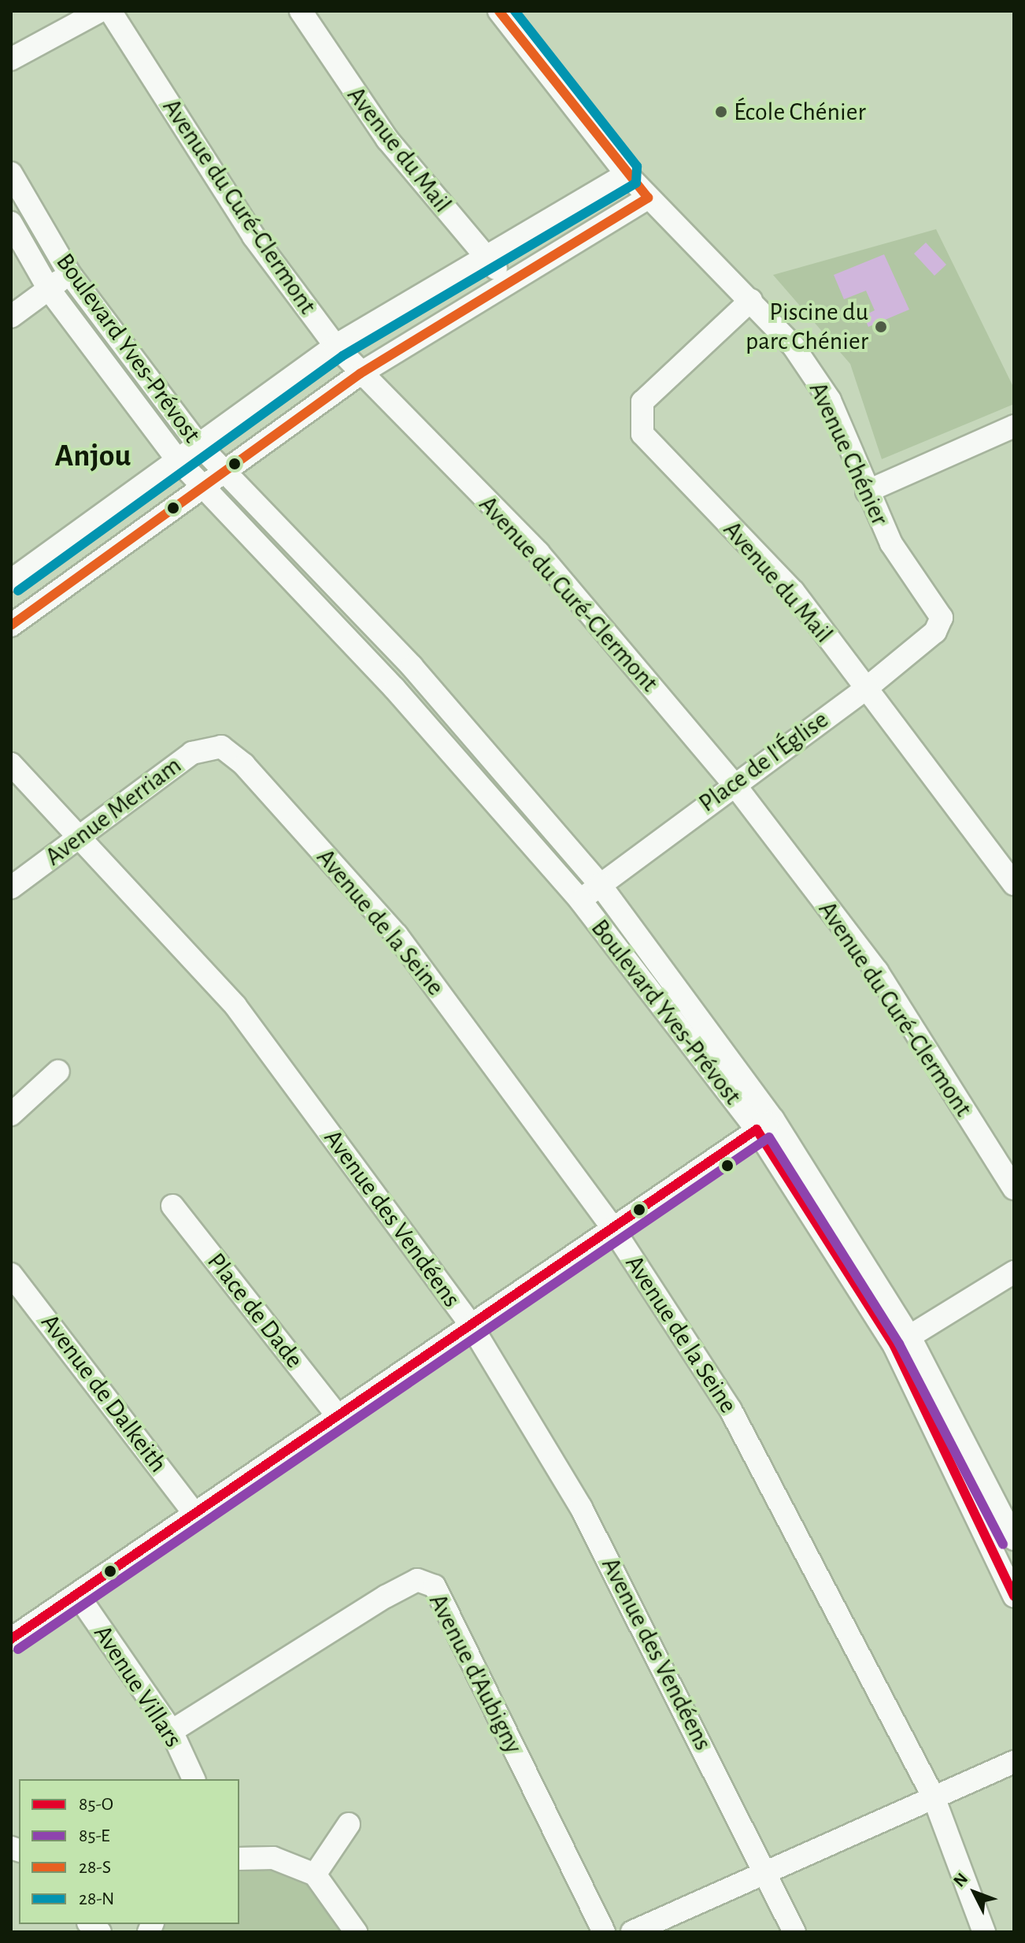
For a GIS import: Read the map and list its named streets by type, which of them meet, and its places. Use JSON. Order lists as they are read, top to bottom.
{
  "streets": {
    "street": [
      "Avenue du Mail",
      "Avenue du Curé-Clermont",
      "Boulevard Yves-Prévost",
      "Avenue Chénier",
      "Place de l'Église",
      "Avenue Merriam",
      "Avenue de la Seine",
      "Avenue des Vendéens",
      "Place de Dade",
      "Avenue de Dalkeith",
      "Avenue d'Aubigny",
      "Avenue Villars"
    ]
  },
  "crossings": [
    ["Avenue du Mail", "Avenue Chénier"],
    ["Avenue du Mail", "Place de l'Église"],
    ["Avenue du Curé-Clermont", "Place de l'Église"],
    ["Boulevard Yves-Prévost", "Place de l'Église"],
    ["Avenue Chénier", "Place de l'Église"],
    ["Avenue Merriam", "Avenue de la Seine"],
    ["Avenue Merriam", "Avenue des Vendéens"],
    ["Avenue d'Aubigny", "Avenue Villars"]
  ],
  "districts": ["Anjou"],
  "places": ["École Chénier", "Piscine du parc Chénier"],
  "lines": [
    "transit line 28-S",
    "transit line 28-N",
    "transit line 85-O",
    "transit line 85-E"
  ],
  "legend": [
    "85-O",
    "85-E",
    "28-S",
    "28-N"
  ],
  "north": "top left"
}
